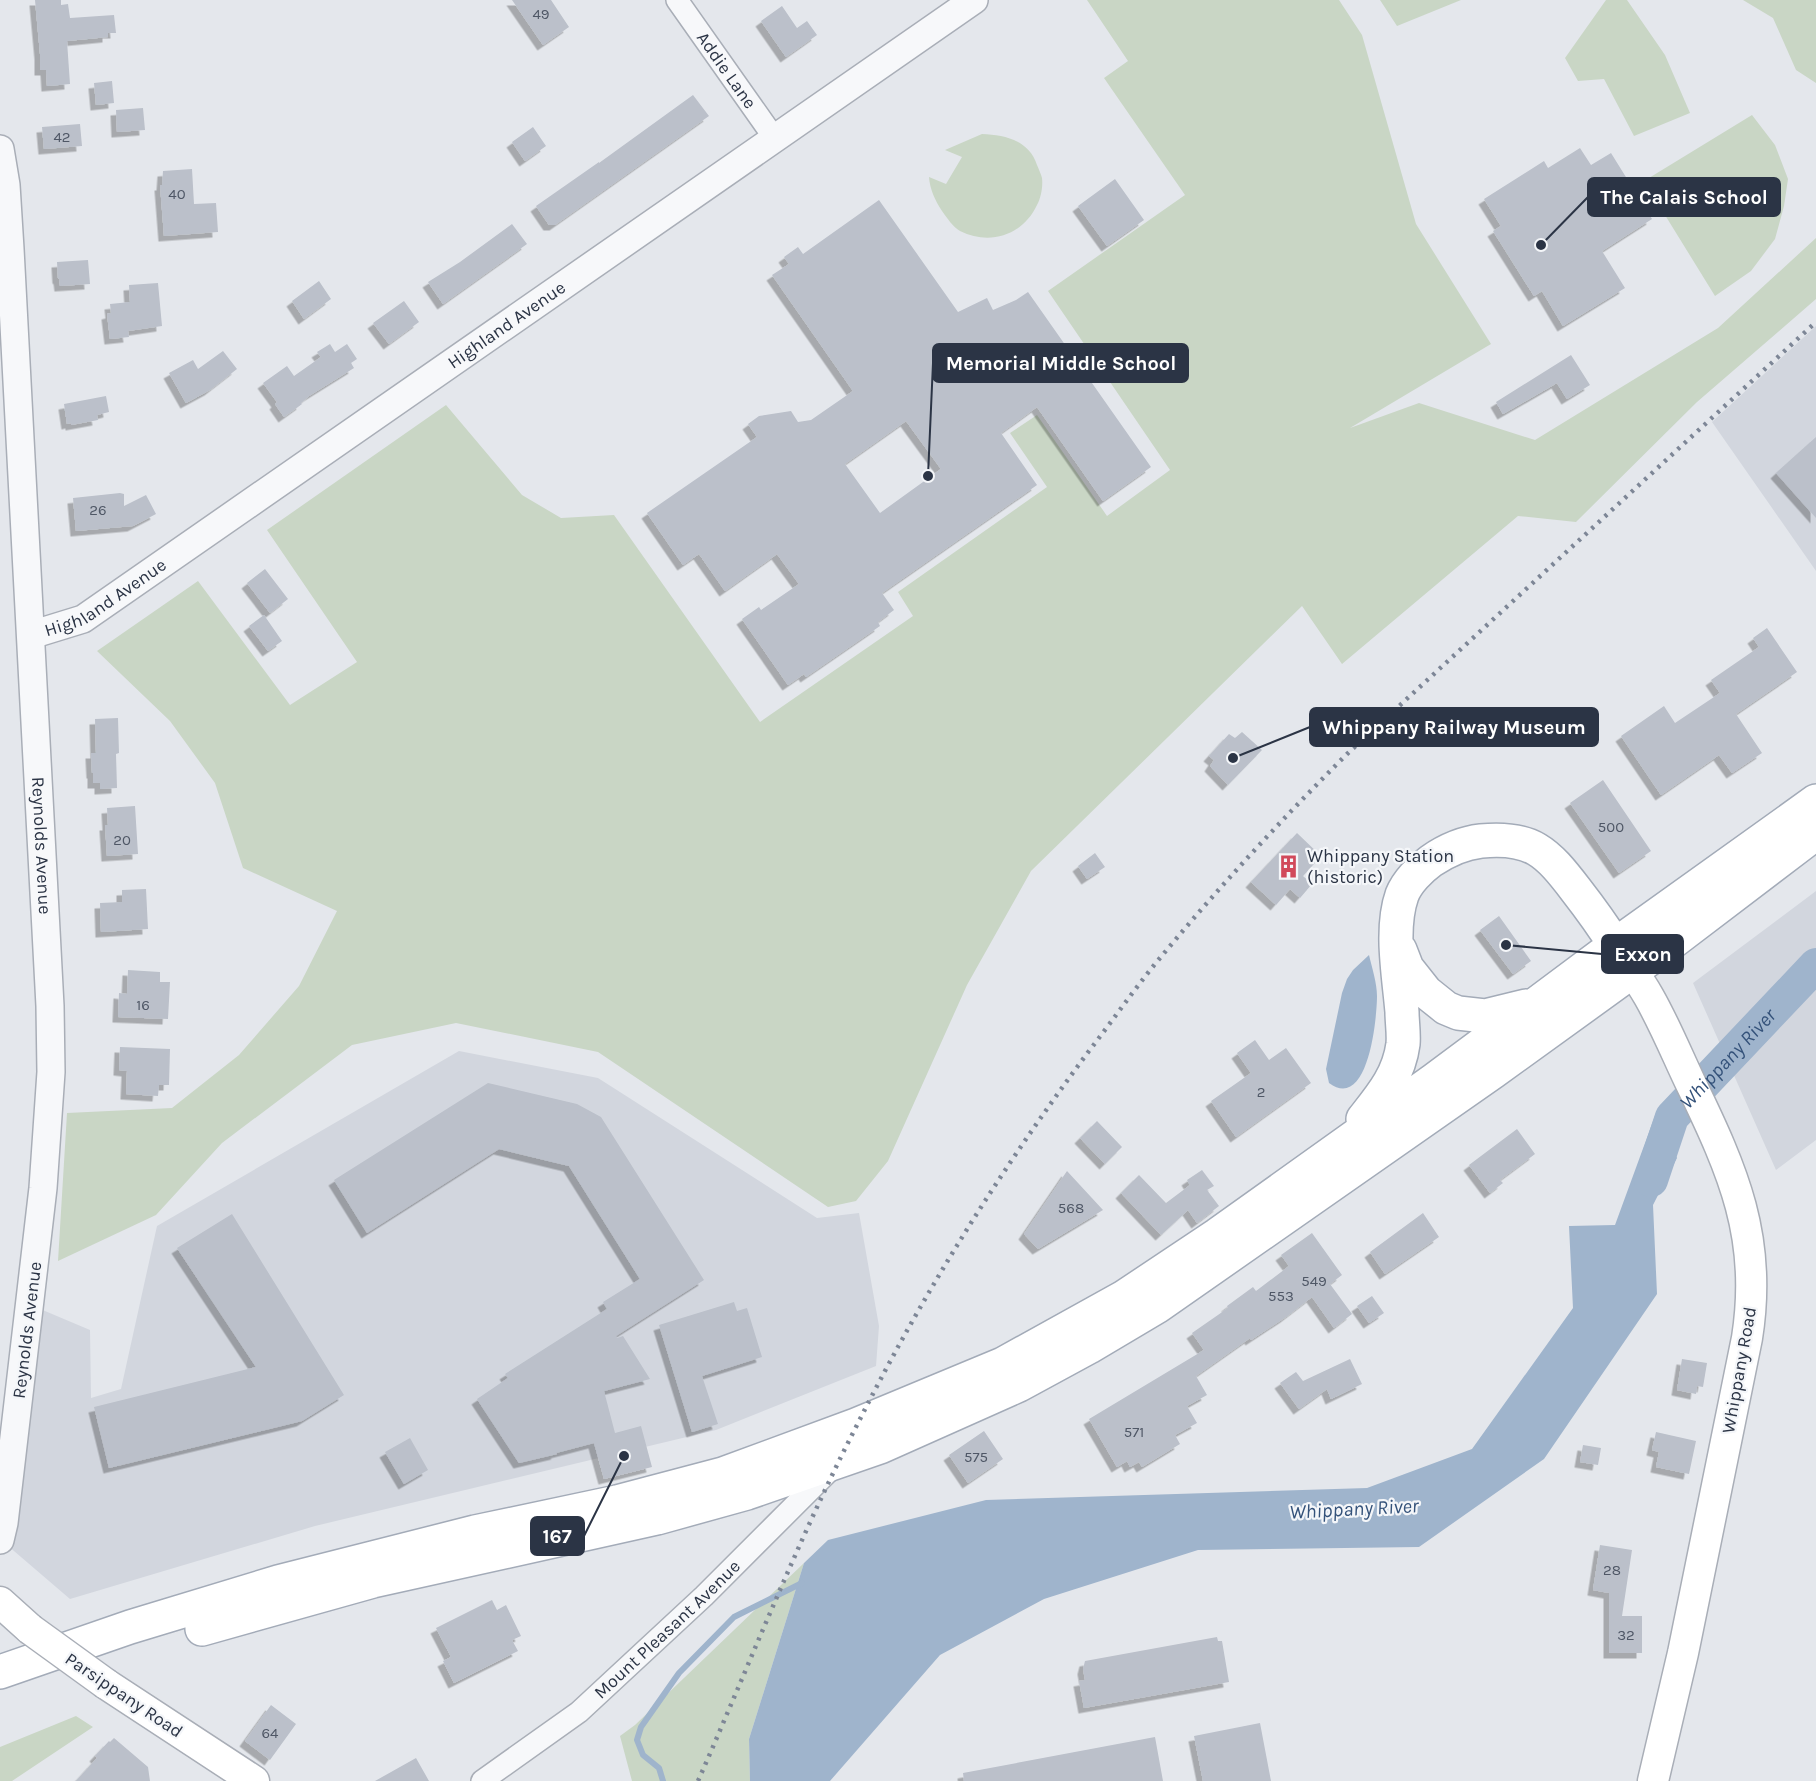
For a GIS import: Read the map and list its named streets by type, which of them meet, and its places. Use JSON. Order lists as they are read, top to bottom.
{
  "streets": {
    "main road": ["Whippany Road", "Parsippany Road"],
    "street": [
      "Addie Lane",
      "Highland Avenue",
      "Reynolds Avenue",
      "Mount Pleasant Avenue"
    ]
  },
  "crossings": [
    ["Addie Lane", "Highland Avenue"],
    ["Highland Avenue", "Reynolds Avenue"]
  ],
  "water": ["Whippany River"],
  "places": {
    "other": [
      "The Calais School",
      "Memorial Middle School",
      "Whippany Railway Museum",
      "Exxon",
      "167"
    ],
    "building": ["Whippany Station (historic)"]
  },
  "house_numbers": [
    "49",
    "42",
    "40",
    "26",
    "500",
    "20",
    "16",
    "2",
    "568",
    "549",
    "553",
    "571",
    "575",
    "28",
    "32",
    "64"
  ]
}
